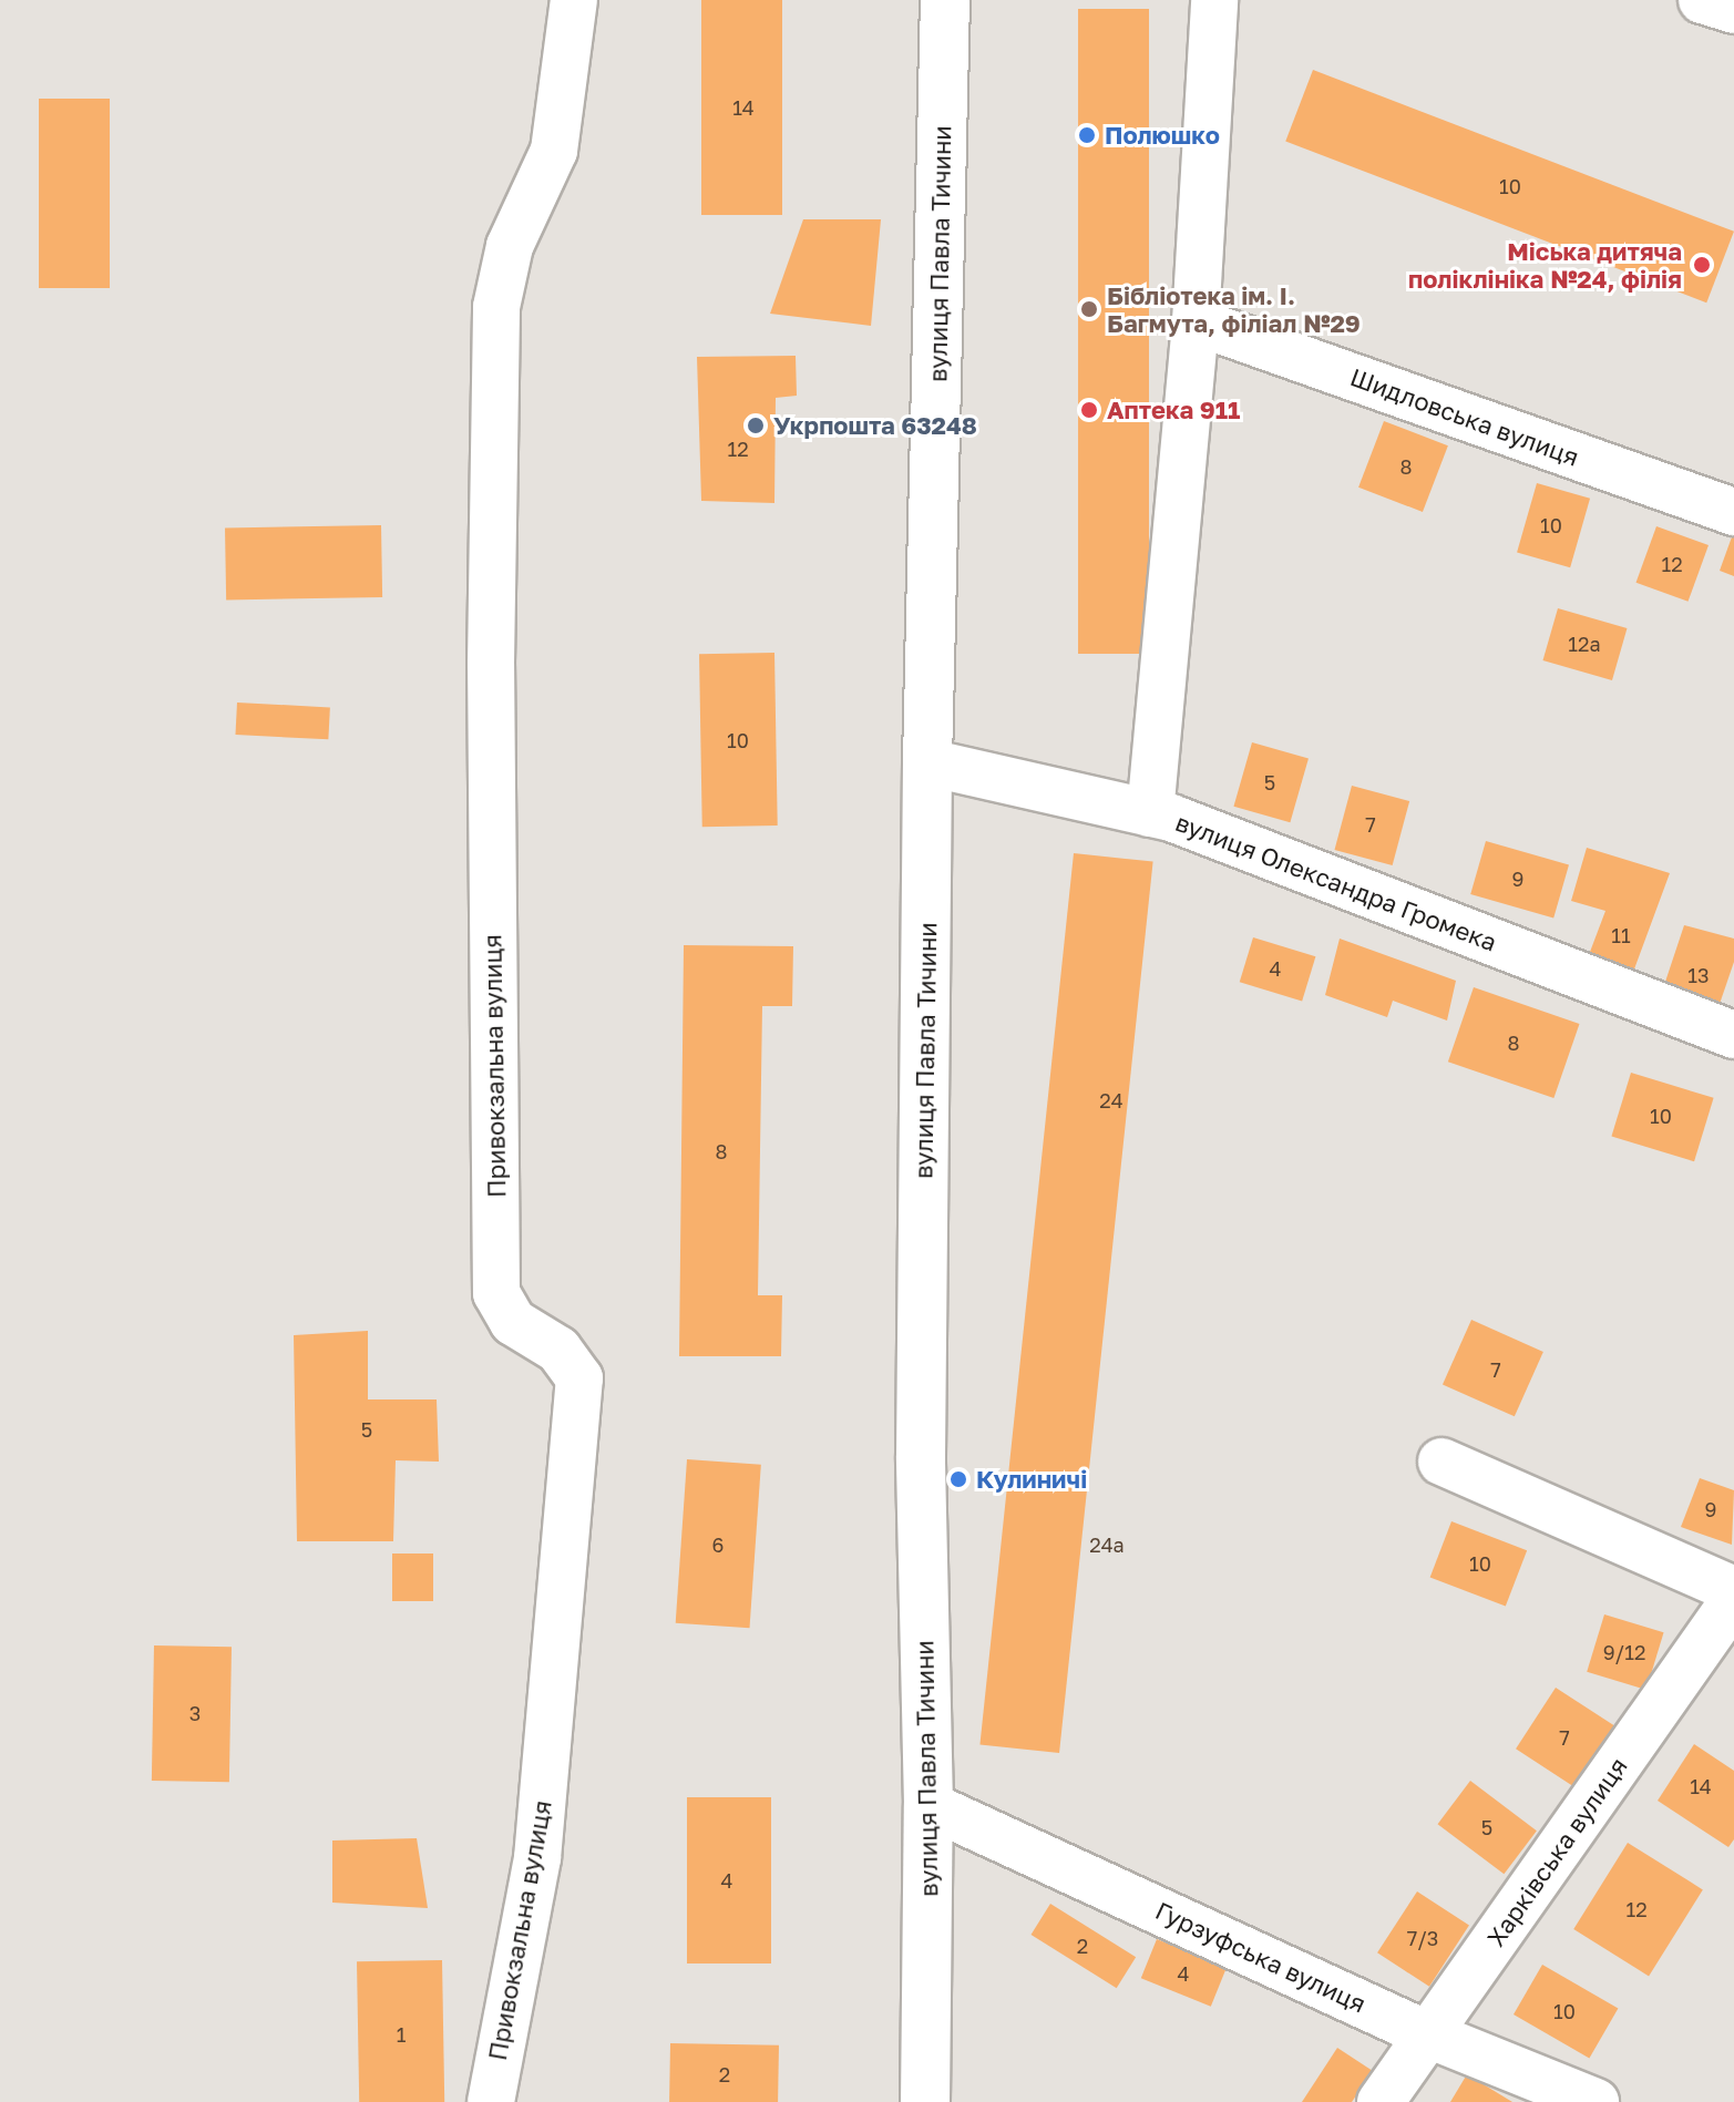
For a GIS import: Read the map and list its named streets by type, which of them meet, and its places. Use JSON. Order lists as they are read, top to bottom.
{
  "streets": {
    "main road": ["вулиця Павла Тичини"],
    "street": [
      "Шидловська вулиця",
      "вулиця Олександра Громека",
      "Привокзальна вулиця",
      "Харківська вулиця",
      "Гурзуфська вулиця"
    ]
  },
  "crossings": [
    ["вулиця Павла Тичини", "вулиця Олександра Громека"],
    ["вулиця Павла Тичини", "Гурзуфська вулиця"],
    ["Харківська вулиця", "Гурзуфська вулиця"]
  ],
  "places": [
    "Полюшко",
    "Міська дитяча поліклініка №24, філія",
    "Бібліотека ім. І. Багмута, філіал №29",
    "Аптека 911",
    "Укрпошта 63248",
    "Кулиничі"
  ],
  "house_numbers": [
    "14",
    "10",
    "12",
    "8",
    "10",
    "12",
    "12а",
    "10",
    "5",
    "7",
    "9",
    "11",
    "4",
    "13",
    "8",
    "24",
    "10",
    "8",
    "7",
    "5",
    "9",
    "6",
    "24а",
    "10",
    "9/12",
    "3",
    "7",
    "14",
    "5",
    "4",
    "12",
    "7/3",
    "2",
    "4",
    "10",
    "1",
    "2"
  ]
}
